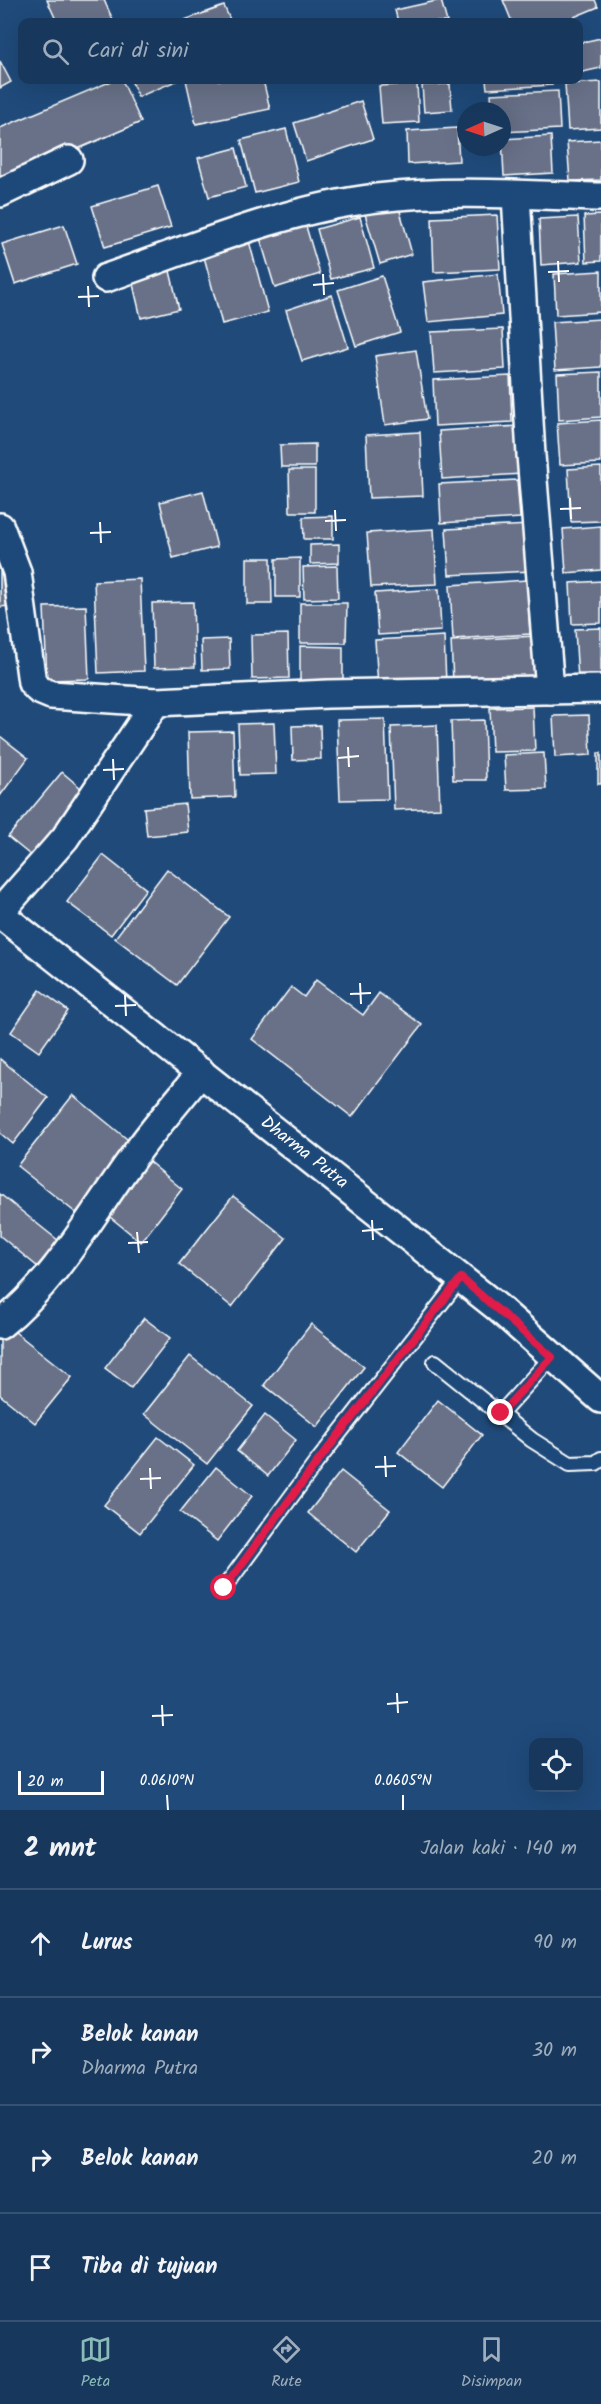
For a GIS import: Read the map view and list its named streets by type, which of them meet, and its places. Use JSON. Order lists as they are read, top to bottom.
{
  "streets": {
    "street": ["Dharma Putra"]
  },
  "scale_bar": "20 m",
  "north": "left",
  "page": {
    "search": "Cari di sini",
    "scale": "20 m",
    "heading": ["2 mnt", "Jalan kaki · 140 m"],
    "list": [
      ["Lurus", "90 m"],
      ["Belok kanan", "Dharma Putra", "30 m"],
      ["Belok kanan", "20 m"],
      "Tiba di tujuan"
    ],
    "nav": ["Peta", "Rute", "Disimpan"]
  },
  "coordinates": ["0.0610°N", "0.0605°N"]
}
